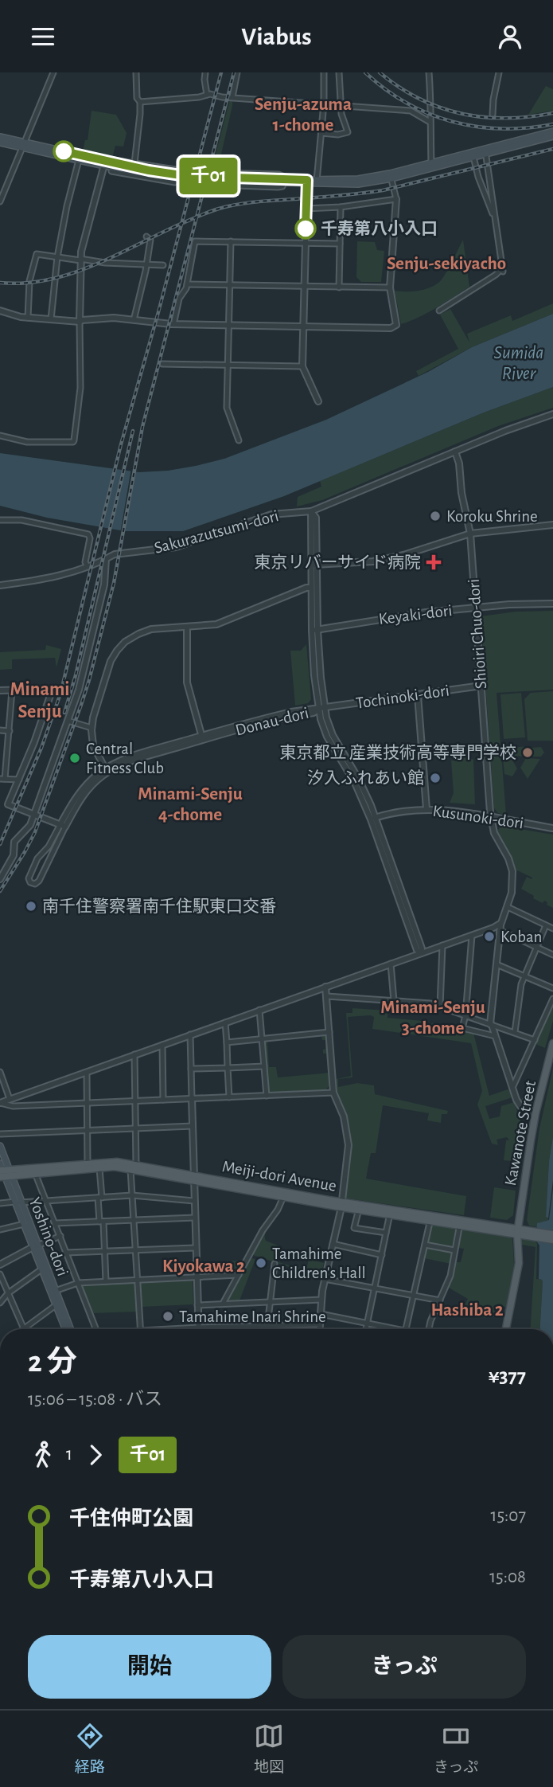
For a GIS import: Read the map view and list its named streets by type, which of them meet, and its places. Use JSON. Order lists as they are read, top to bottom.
{
  "streets": {
    "main road": ["Kawanote Street", "Meiji-dori Avenue", "Yoshino-dori"],
    "street": [
      "Sakurazutsumi-dori",
      "Keyaki-dori",
      "Shioiri Chuo-dori",
      "Tochinoki-dori",
      "Donau-dori",
      "Kusunoki-dori"
    ]
  },
  "crossings": [
    ["Sakurazutsumi-dori", "Shioiri Chuo-dori"],
    ["Keyaki-dori", "Shioiri Chuo-dori"],
    ["Shioiri Chuo-dori", "Tochinoki-dori"],
    ["Shioiri Chuo-dori", "Kusunoki-dori"],
    ["Tochinoki-dori", "Donau-dori"],
    ["Kawanote Street", "Meiji-dori Avenue"]
  ],
  "districts": [
    "Senju-azuma 1-chome",
    "Senju-sekiyacho",
    "Minami Senju",
    "Minami-Senju 4-chome",
    "Minami-Senju 3-chome",
    "Kiyokawa 2",
    "Hashiba 2"
  ],
  "water": ["Sumida River"],
  "places": {
    "other": [
      "千寿第八小入口",
      "Koroku Shrine",
      "東京都立 産業技術高等専門学校",
      "Central Fitness Club",
      "汐入ふれあい館",
      "南千住警察署南千住駅東口交番",
      "Koban",
      "Tamahime Children's Hall",
      "Tamahime Inari Shrine"
    ],
    "health": ["東京リバーサイド病院"]
  },
  "lines": ["bus line 千01"],
  "page": {
    "header": "Viabus",
    "on_map": "千01",
    "heading": ["2 分", "15:06 – 15:08 · バス", "¥377"],
    "legs": ["1", "千01"],
    "list": [
      {
        "name": "千住仲町公園",
        "value": "15:07"
      },
      {
        "name": "千寿第八小入口",
        "value": "15:08"
      }
    ],
    "buttons": ["開始", "きっぷ"],
    "tabs": ["経路", "地図", "きっぷ"]
  }
}
